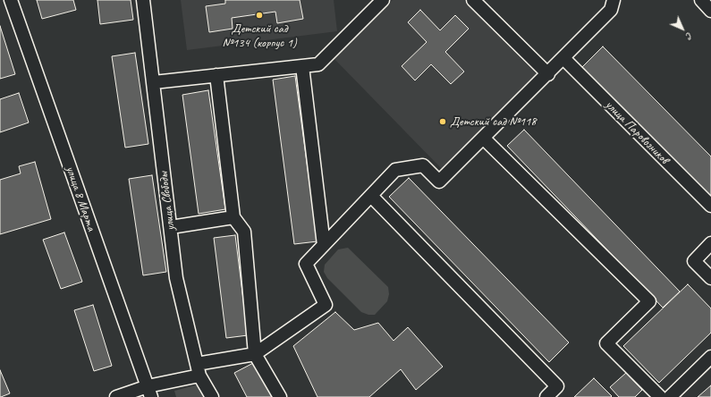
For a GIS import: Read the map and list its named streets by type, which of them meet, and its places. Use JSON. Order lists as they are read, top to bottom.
{
  "streets": {
    "street": ["улица Паровозников", "улица 8 Марта", "улица Свободы"]
  },
  "places": ["Детский сад №134 (корпус 1)", "Детский сад №118"],
  "north": "bottom right"
}
